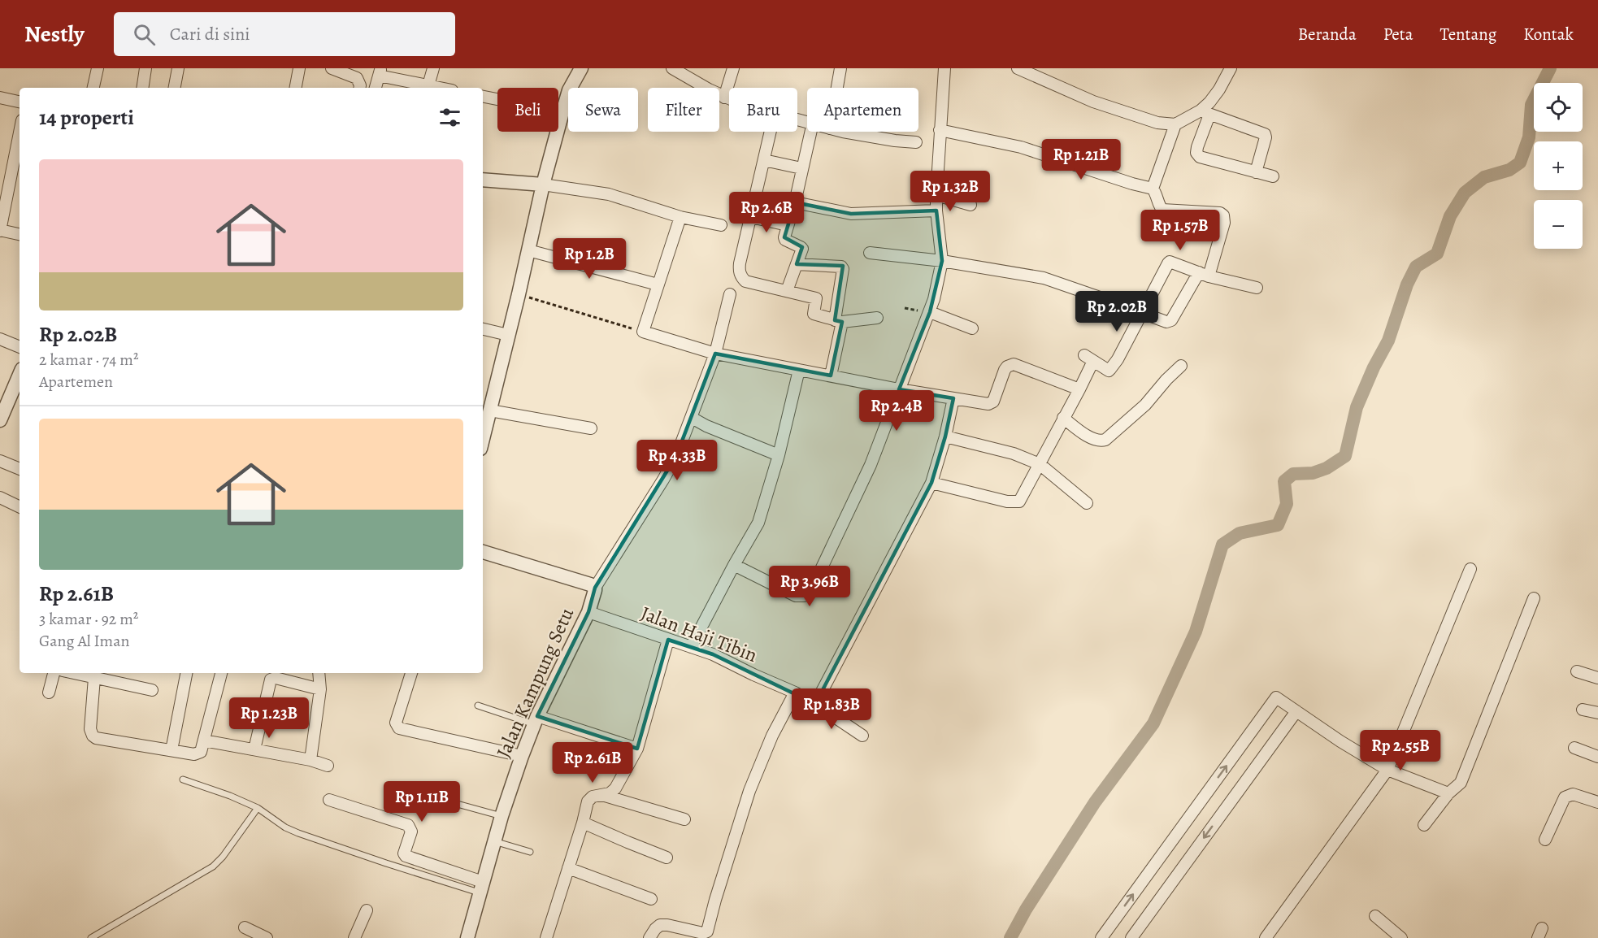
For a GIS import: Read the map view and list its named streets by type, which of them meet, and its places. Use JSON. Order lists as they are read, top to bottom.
{
  "streets": {
    "street": ["Jalan Haji Tibin", "Jalan Kampung Setu"]
  },
  "crossings": [
    ["Jalan Haji Tibin", "Jalan Kampung Setu"]
  ],
  "page": {
    "header": "Nestly",
    "search": "Cari di sini",
    "nav": [
      "Beranda",
      "Peta",
      "Tentang",
      "Kontak"
    ],
    "map_buttons": ["+", "−"],
    "chip": [
      "Beli",
      "Sewa",
      "Filter",
      "Baru",
      "Apartemen"
    ],
    "heading": "14 properti",
    "price": [
      "Rp 1.21B",
      "Rp 1.32B",
      "Rp 2.6B",
      "Rp 1.57B",
      "Rp 1.2B",
      "Rp 2.02B",
      "Rp 2.4B",
      "Rp 4.33B",
      "Rp 3.96B",
      "Rp 1.83B",
      "Rp 1.23B",
      "Rp 2.55B",
      "Rp 2.61B",
      "Rp 1.11B"
    ],
    "list": [
      {
        "name": "Rp 2.02B",
        "note": "2 kamar · 74 m² · Apartemen"
      },
      {
        "name": "Rp 2.61B",
        "note": "3 kamar · 92 m² · Gang Al Iman"
      }
    ]
  }
}
